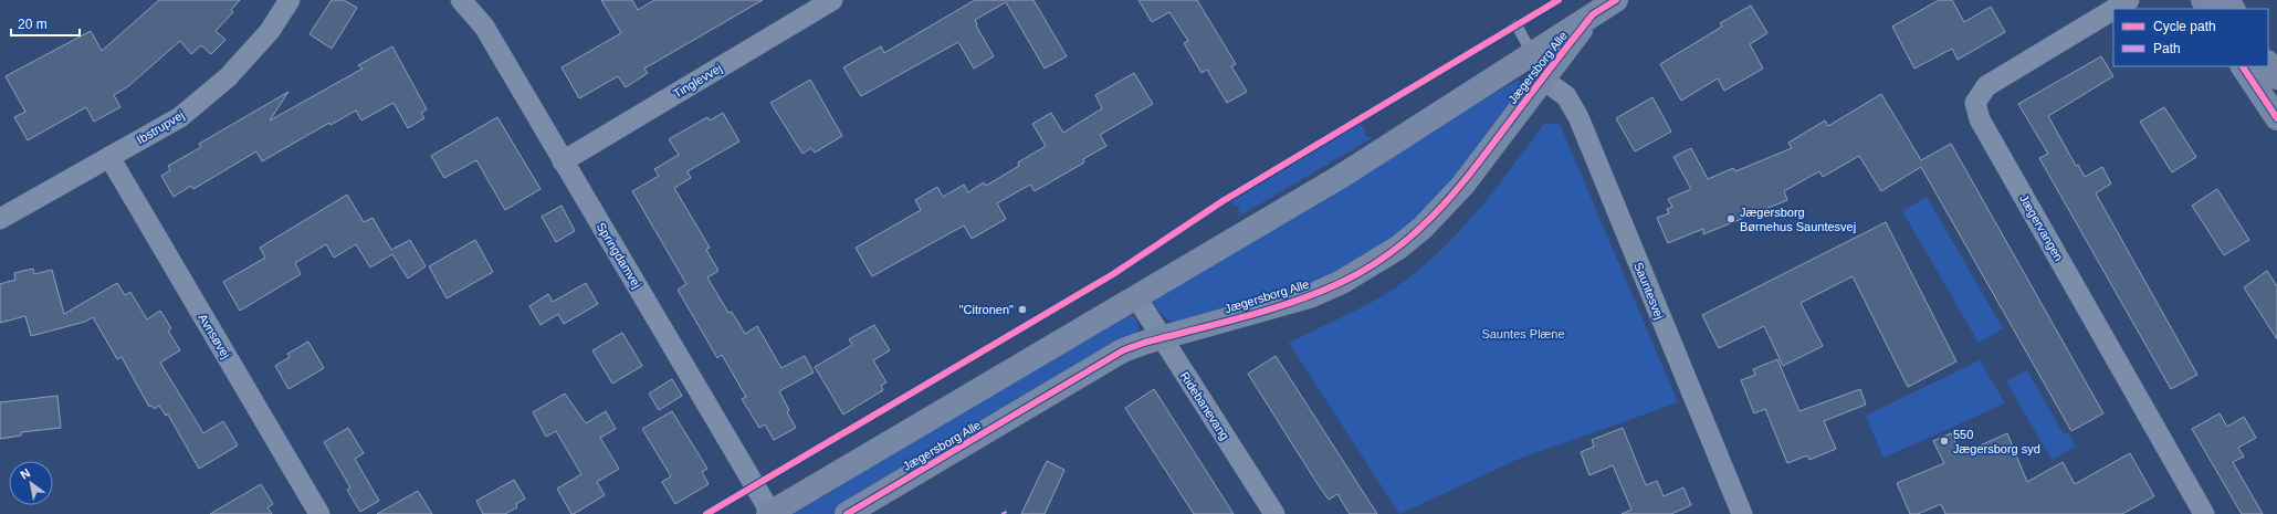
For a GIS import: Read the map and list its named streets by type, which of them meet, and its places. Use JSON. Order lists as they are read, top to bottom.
{
  "streets": {
    "street": [
      "Jægersborg Alle",
      "Tinglevvej",
      "Ibstrupvej",
      "Jægervangen",
      "Springdamvej",
      "Sauntesvej",
      "Avnsøvej",
      "Ridebanevang"
    ]
  },
  "crossings": [
    ["Jægersborg Alle", "Springdamvej"],
    ["Jægersborg Alle", "Sauntesvej"],
    ["Jægersborg Alle", "Ridebanevang"],
    ["Tinglevvej", "Springdamvej"],
    ["Ibstrupvej", "Avnsøvej"]
  ],
  "parks": ["Sauntes Plæne"],
  "places": ["Jægersborg Børnehus Sauntesvej", "\"Citronen\"", "550 Jægersborg syd"],
  "legend": ["Cycle path", "Path"],
  "scale_bar": "20 m",
  "north": "top left"
}
